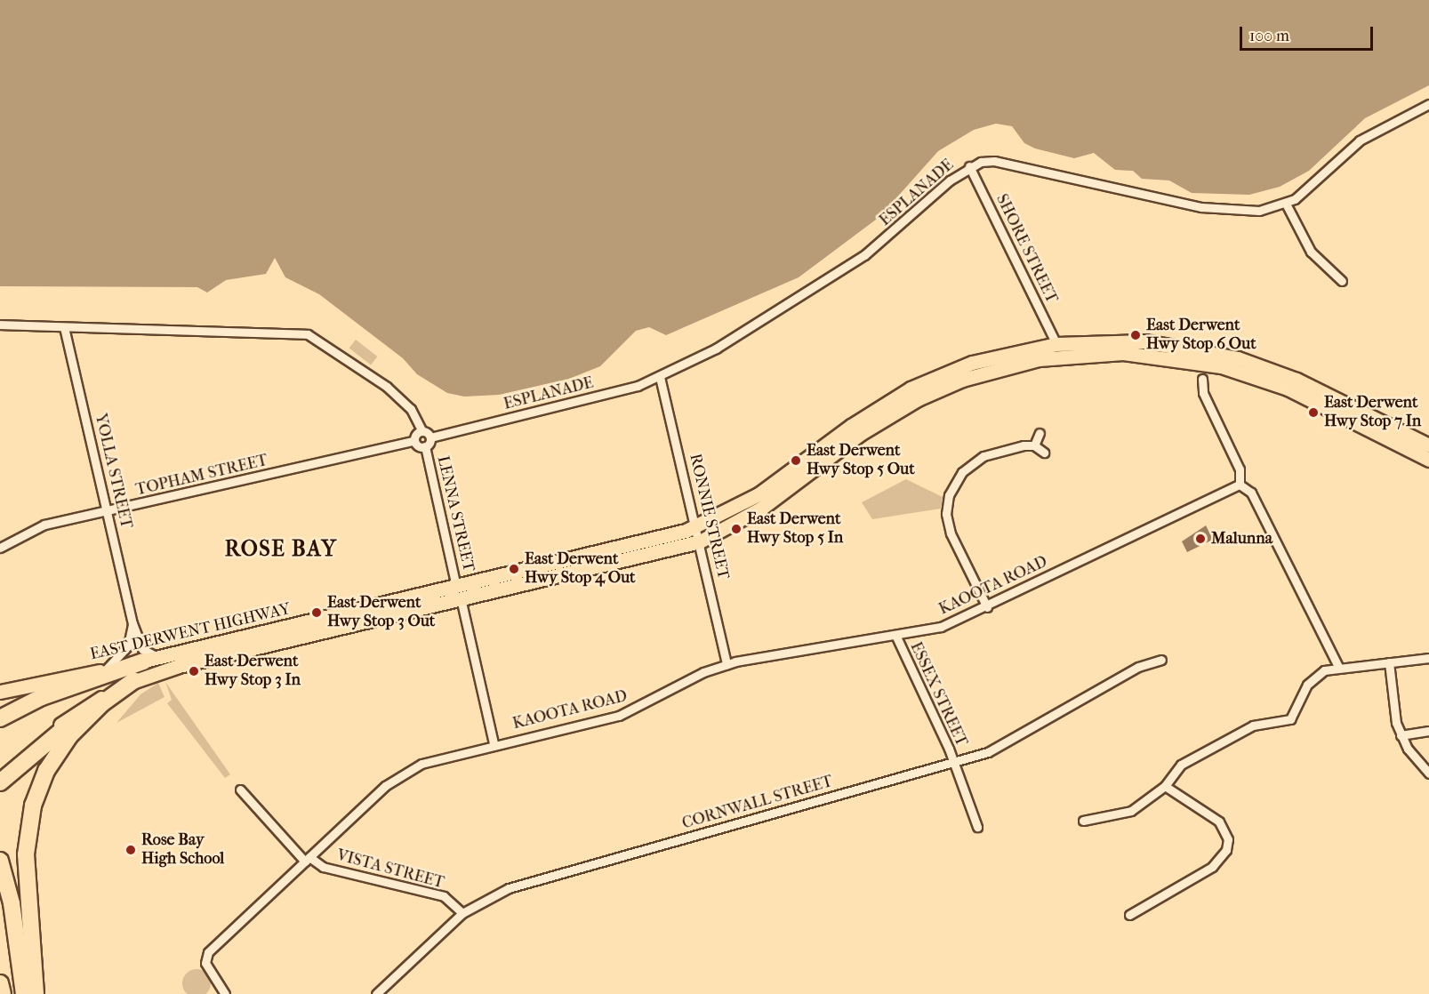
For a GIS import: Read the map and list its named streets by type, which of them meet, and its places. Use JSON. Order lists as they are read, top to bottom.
{
  "streets": {
    "main road": ["EAST DERWENT HIGHWAY"],
    "street": [
      "ESPLANADE",
      "SHORE STREET",
      "YOLLA STREET",
      "TOPHAM STREET",
      "LENNA STREET",
      "RONNIE STREET",
      "KAOOTA ROAD",
      "ESSEX STREET",
      "CORNWALL STREET",
      "VISTA STREET"
    ]
  },
  "crossings": [
    ["ESPLANADE", "SHORE STREET"],
    ["ESPLANADE", "RONNIE STREET"],
    ["SHORE STREET", "EAST DERWENT HIGHWAY"],
    ["YOLLA STREET", "TOPHAM STREET"],
    ["YOLLA STREET", "EAST DERWENT HIGHWAY"],
    ["LENNA STREET", "KAOOTA ROAD"],
    ["LENNA STREET", "EAST DERWENT HIGHWAY"],
    ["RONNIE STREET", "KAOOTA ROAD"],
    ["RONNIE STREET", "EAST DERWENT HIGHWAY"],
    ["KAOOTA ROAD", "ESSEX STREET"],
    ["KAOOTA ROAD", "VISTA STREET"],
    ["ESSEX STREET", "CORNWALL STREET"],
    ["CORNWALL STREET", "VISTA STREET"]
  ],
  "districts": ["ROSE BAY"],
  "places": [
    "East Derwent Hwy Stop 6 Out",
    "East Derwent Hwy Stop 7 In",
    "East Derwent Hwy Stop 5 Out",
    "East Derwent Hwy Stop 5 In",
    "Malunna",
    "East Derwent Hwy Stop 4 Out",
    "East Derwent Hwy Stop 3 Out",
    "East Derwent Hwy Stop 3 In",
    "Rose Bay High School"
  ],
  "scale_bar": "100 m"
}
